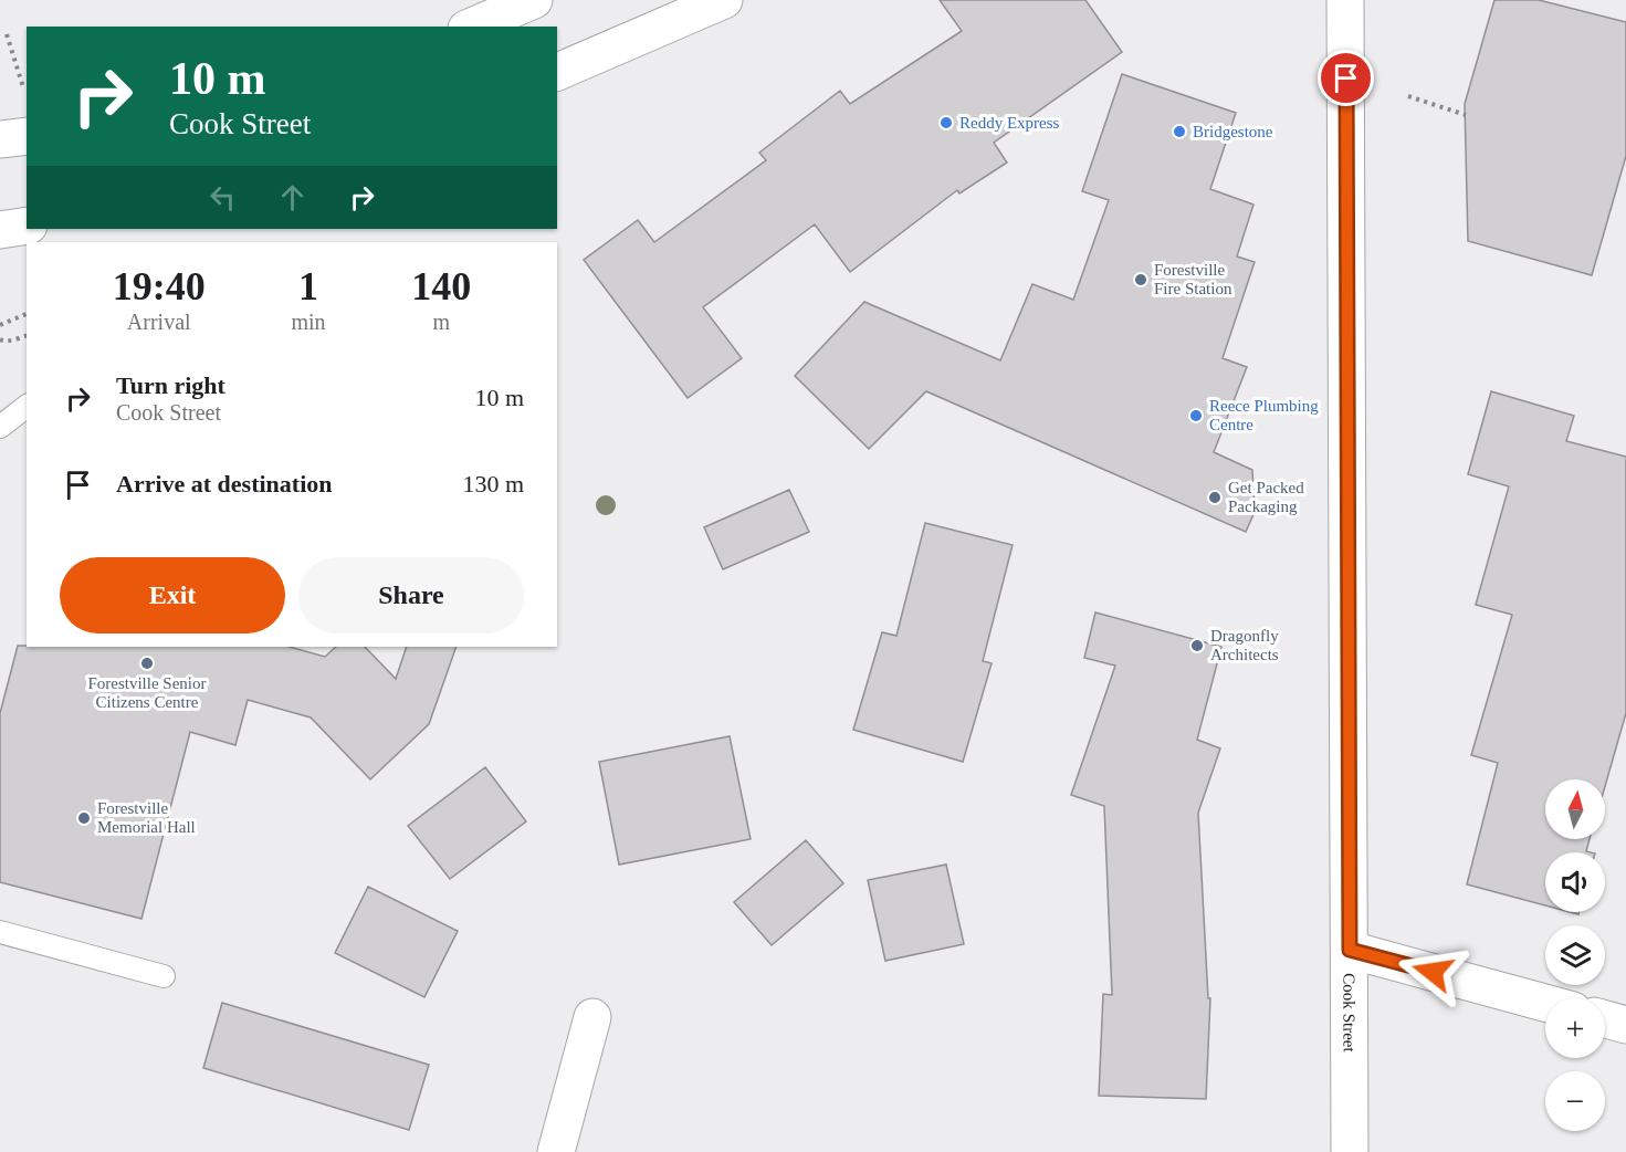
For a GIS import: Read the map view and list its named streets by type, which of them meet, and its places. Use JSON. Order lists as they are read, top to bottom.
{
  "streets": {
    "main road": ["Cook Street"]
  },
  "places": [
    "Reddy Express",
    "Bridgestone",
    "Forestville Fire Station",
    "Reece Plumbing Centre",
    "Get Packed Packaging",
    "Dragonfly Architects",
    "Forestville Senior Citizens Centre",
    "Forestville Memorial Hall"
  ],
  "north": "top",
  "page": {
    "turn": ["10 m", "Cook Street"],
    "eta": [
      "19:40",
      "Arrival",
      "1",
      "min",
      "140",
      "m"
    ],
    "list": [
      {
        "name": "Turn right",
        "note": "Cook Street",
        "value": "10 m"
      },
      {
        "name": "Arrive at destination",
        "value": "130 m"
      }
    ],
    "buttons": ["Exit", "Share"],
    "map_buttons": ["+", "−"]
  }
}
